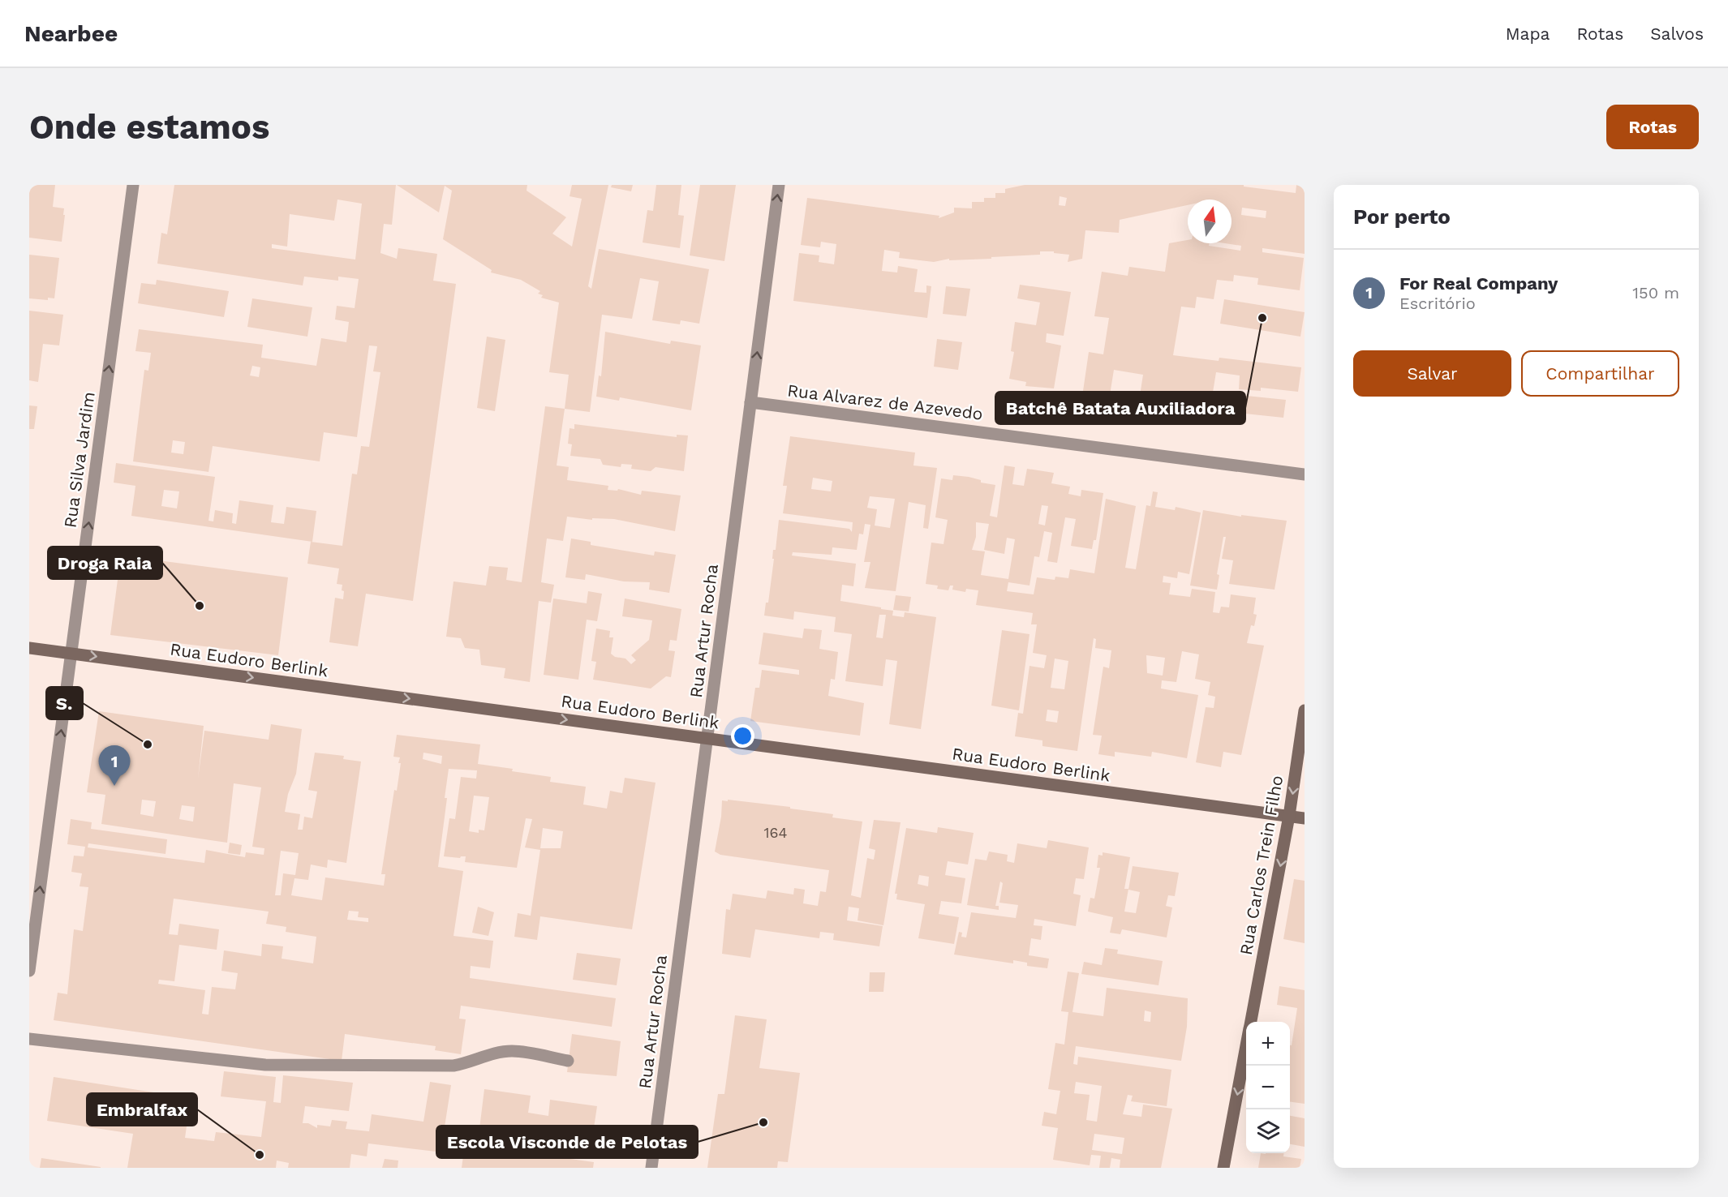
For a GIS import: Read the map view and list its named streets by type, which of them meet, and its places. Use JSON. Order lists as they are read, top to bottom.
{
  "streets": {
    "street": [
      "Rua Alvarez de Azevedo",
      "Rua Silva Jardim",
      "Rua Artur Rocha",
      "Rua Eudoro Berlink",
      "Rua Carlos Trein Filho"
    ]
  },
  "crossings": [
    ["Rua Alvarez de Azevedo", "Rua Artur Rocha"],
    ["Rua Silva Jardim", "Rua Eudoro Berlink"],
    ["Rua Artur Rocha", "Rua Eudoro Berlink"],
    ["Rua Eudoro Berlink", "Rua Carlos Trein Filho"]
  ],
  "one_way": ["Rua Silva Jardim", "Rua Eudoro Berlink", "Rua Carlos Trein Filho"],
  "places": [
    "Batchê Batata Auxiliadora",
    "Droga Raia",
    "S.",
    "Escola Visconde de Pelotas",
    "Embralfax"
  ],
  "house_numbers": ["164"],
  "north": "top",
  "page": {
    "header": "Nearbee",
    "nav": ["Mapa", "Rotas", "Salvos"],
    "buttons": [
      "Rotas",
      ["Salvar", "Compartilhar"]
    ],
    "title": "Onde estamos",
    "heading": "Por perto",
    "list": [
      {
        "mark": "1",
        "name": "For Real Company",
        "note": "Escritório",
        "value": "150 m"
      }
    ],
    "pins": "1",
    "map_buttons": ["+", "−"]
  }
}
